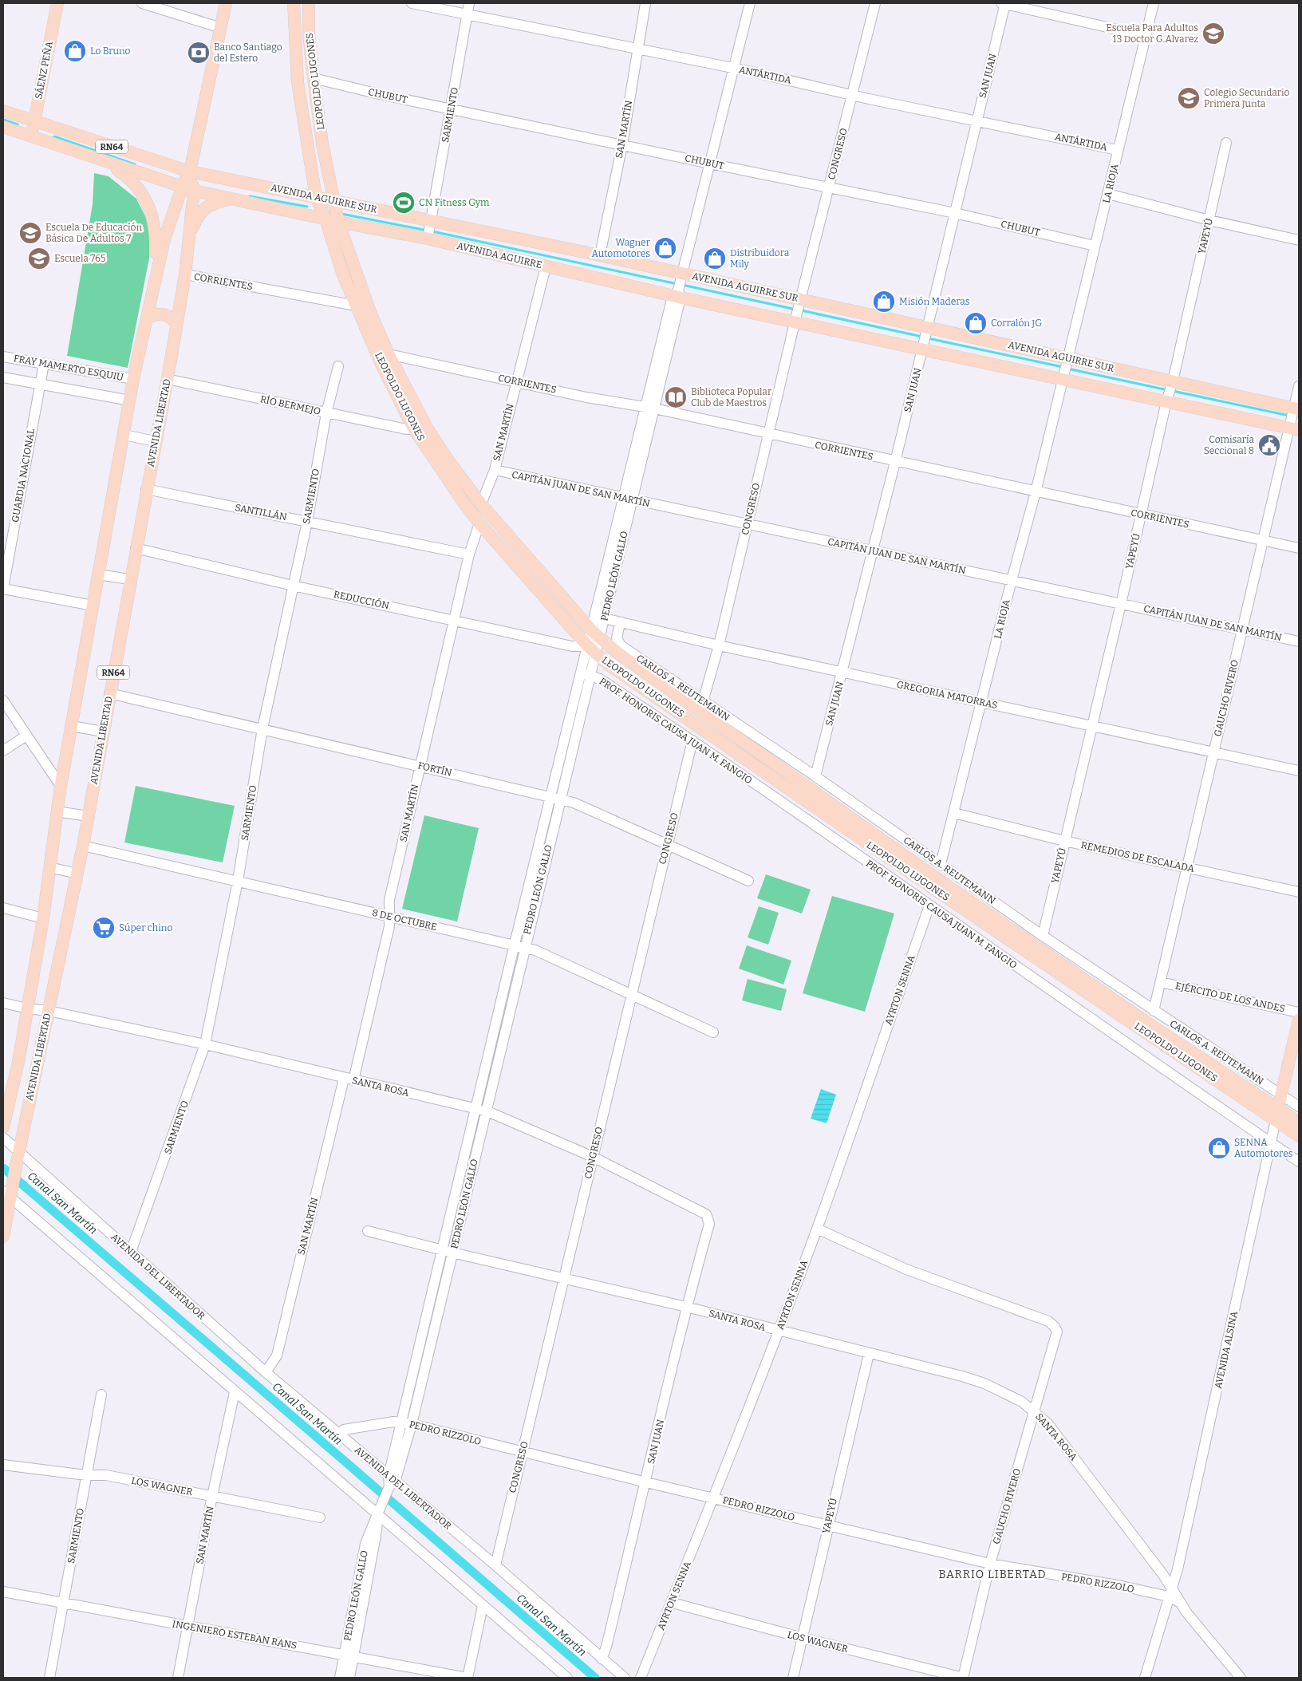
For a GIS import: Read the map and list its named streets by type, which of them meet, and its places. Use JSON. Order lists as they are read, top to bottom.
{
  "streets": {
    "main road": [
      "SÁENZ PEÑA",
      "LEOPOLDO LUGONES",
      "RN64",
      "AVENIDA AGUIRRE SUR",
      "AVENIDA AGUIRRE",
      "AVENIDA LIBERTAD",
      "AVENIDA ALSINA"
    ],
    "street": [
      "ANTÁRTIDA",
      "SAN JUAN",
      "CHUBUT",
      "SARMIENTO",
      "SAN MARTÍN",
      "CONGRESO",
      "LA RIOJA",
      "YAPEYÚ",
      "CORRIENTES",
      "FRAY MAMERTO ESQUIU",
      "RÍO BERMEJO",
      "GUARDIA NACIONAL",
      "CAPITÁN JUAN DE SAN MARTÍN",
      "SANTILLÁN",
      "PEDRO LEÓN GALLO",
      "REDUCCIÓN",
      "CARLOS A. REUTEMANN",
      "GREGORIA MATORRAS",
      "GAUCHO RIVERO",
      "PROF. HONORIS CAUSA JUAN M. FANGIO",
      "FORTÍN",
      "REMEDIOS DE ESCALADA",
      "8 DE OCTUBRE",
      "AYRTON SENNA",
      "EJÉRCITO DE LOS ANDES",
      "SANTA ROSA",
      "AVENIDA DEL LIBERTADOR",
      "PEDRO RIZZOLO",
      "LOS WAGNER",
      "INGENIERO ESTEBAN RANS"
    ]
  },
  "crossings": [
    ["SÁENZ PEÑA", "RN64"],
    ["ANTÁRTIDA", "SAN JUAN"],
    ["ANTÁRTIDA", "SARMIENTO"],
    ["ANTÁRTIDA", "SAN MARTÍN"],
    ["ANTÁRTIDA", "CONGRESO"],
    ["ANTÁRTIDA", "LA RIOJA"],
    ["ANTÁRTIDA", "PEDRO LEÓN GALLO"],
    ["SAN JUAN", "CHUBUT"],
    ["SAN JUAN", "AVENIDA AGUIRRE SUR"],
    ["SAN JUAN", "CORRIENTES"],
    ["SAN JUAN", "CAPITÁN JUAN DE SAN MARTÍN"],
    ["SAN JUAN", "CARLOS A. REUTEMANN"],
    ["SAN JUAN", "GREGORIA MATORRAS"],
    ["SAN JUAN", "SANTA ROSA"],
    ["SAN JUAN", "AVENIDA DEL LIBERTADOR"],
    ["SAN JUAN", "PEDRO RIZZOLO"],
    ["LEOPOLDO LUGONES", "CHUBUT"],
    ["LEOPOLDO LUGONES", "SAN MARTÍN"],
    ["LEOPOLDO LUGONES", "AVENIDA AGUIRRE SUR"],
    ["LEOPOLDO LUGONES", "AVENIDA AGUIRRE"],
    ["LEOPOLDO LUGONES", "CORRIENTES"],
    ["LEOPOLDO LUGONES", "RÍO BERMEJO"],
    ["LEOPOLDO LUGONES", "PEDRO LEÓN GALLO"],
    ["LEOPOLDO LUGONES", "REDUCCIÓN"],
    ["LEOPOLDO LUGONES", "AVENIDA ALSINA"],
    ["CHUBUT", "SARMIENTO"],
    ["CHUBUT", "SAN MARTÍN"],
    ["CHUBUT", "CONGRESO"],
    ["CHUBUT", "LA RIOJA"],
    ["CHUBUT", "PEDRO LEÓN GALLO"],
    ["SARMIENTO", "AVENIDA AGUIRRE SUR"],
    ["SARMIENTO", "AVENIDA AGUIRRE"],
    ["SARMIENTO", "RÍO BERMEJO"],
    ["SARMIENTO", "SANTILLÁN"],
    ["SARMIENTO", "REDUCCIÓN"],
    ["SARMIENTO", "FORTÍN"],
    ["SARMIENTO", "8 DE OCTUBRE"],
    ["SARMIENTO", "SANTA ROSA"],
    ["SARMIENTO", "AVENIDA DEL LIBERTADOR"],
    ["SARMIENTO", "LOS WAGNER"],
    ["SARMIENTO", "INGENIERO ESTEBAN RANS"],
    ["SAN MARTÍN", "AVENIDA AGUIRRE SUR"],
    ["SAN MARTÍN", "AVENIDA AGUIRRE"],
    ["SAN MARTÍN", "CORRIENTES"],
    ["SAN MARTÍN", "CAPITÁN JUAN DE SAN MARTÍN"],
    ["SAN MARTÍN", "SANTILLÁN"],
    ["SAN MARTÍN", "REDUCCIÓN"],
    ["SAN MARTÍN", "FORTÍN"],
    ["SAN MARTÍN", "8 DE OCTUBRE"],
    ["SAN MARTÍN", "SANTA ROSA"],
    ["SAN MARTÍN", "AVENIDA DEL LIBERTADOR"],
    ["SAN MARTÍN", "LOS WAGNER"],
    ["SAN MARTÍN", "INGENIERO ESTEBAN RANS"],
    ["RN64", "AVENIDA AGUIRRE SUR"],
    ["RN64", "AVENIDA LIBERTAD"],
    ["CONGRESO", "AVENIDA AGUIRRE SUR"],
    ["CONGRESO", "CORRIENTES"],
    ["CONGRESO", "CAPITÁN JUAN DE SAN MARTÍN"],
    ["CONGRESO", "CARLOS A. REUTEMANN"],
    ["CONGRESO", "GREGORIA MATORRAS"],
    ["CONGRESO", "PROF. HONORIS CAUSA JUAN M. FANGIO"],
    ["CONGRESO", "FORTÍN"],
    ["CONGRESO", "8 DE OCTUBRE"],
    ["CONGRESO", "SANTA ROSA"],
    ["CONGRESO", "AVENIDA DEL LIBERTADOR"],
    ["CONGRESO", "PEDRO RIZZOLO"],
    ["LA RIOJA", "AVENIDA AGUIRRE SUR"],
    ["LA RIOJA", "CORRIENTES"],
    ["LA RIOJA", "CAPITÁN JUAN DE SAN MARTÍN"],
    ["LA RIOJA", "CARLOS A. REUTEMANN"],
    ["LA RIOJA", "GREGORIA MATORRAS"],
    ["LA RIOJA", "REMEDIOS DE ESCALADA"],
    ["AVENIDA AGUIRRE SUR", "YAPEYÚ"],
    ["AVENIDA AGUIRRE SUR", "AVENIDA AGUIRRE"],
    ["AVENIDA AGUIRRE SUR", "AVENIDA LIBERTAD"],
    ["AVENIDA AGUIRRE SUR", "PEDRO LEÓN GALLO"],
    ["AVENIDA AGUIRRE SUR", "GAUCHO RIVERO"],
    ["YAPEYÚ", "CORRIENTES"],
    ["YAPEYÚ", "CAPITÁN JUAN DE SAN MARTÍN"],
    ["YAPEYÚ", "CARLOS A. REUTEMANN"],
    ["YAPEYÚ", "GREGORIA MATORRAS"],
    ["YAPEYÚ", "REMEDIOS DE ESCALADA"],
    ["YAPEYÚ", "SANTA ROSA"],
    ["YAPEYÚ", "PEDRO RIZZOLO"],
    ["YAPEYÚ", "LOS WAGNER"],
    ["AVENIDA AGUIRRE", "PEDRO LEÓN GALLO"],
    ["CORRIENTES", "AVENIDA LIBERTAD"],
    ["CORRIENTES", "PEDRO LEÓN GALLO"],
    ["CORRIENTES", "GAUCHO RIVERO"],
    ["FRAY MAMERTO ESQUIU", "AVENIDA LIBERTAD"],
    ["FRAY MAMERTO ESQUIU", "GUARDIA NACIONAL"],
    ["RÍO BERMEJO", "AVENIDA LIBERTAD"],
    ["AVENIDA LIBERTAD", "SANTILLÁN"],
    ["AVENIDA LIBERTAD", "REDUCCIÓN"],
    ["AVENIDA LIBERTAD", "FORTÍN"],
    ["AVENIDA LIBERTAD", "8 DE OCTUBRE"],
    ["AVENIDA LIBERTAD", "SANTA ROSA"],
    ["AVENIDA LIBERTAD", "AVENIDA DEL LIBERTADOR"],
    ["CAPITÁN JUAN DE SAN MARTÍN", "PEDRO LEÓN GALLO"],
    ["CAPITÁN JUAN DE SAN MARTÍN", "GAUCHO RIVERO"],
    ["PEDRO LEÓN GALLO", "REDUCCIÓN"],
    ["PEDRO LEÓN GALLO", "GREGORIA MATORRAS"],
    ["PEDRO LEÓN GALLO", "PROF. HONORIS CAUSA JUAN M. FANGIO"],
    ["PEDRO LEÓN GALLO", "FORTÍN"],
    ["PEDRO LEÓN GALLO", "8 DE OCTUBRE"],
    ["PEDRO LEÓN GALLO", "SANTA ROSA"],
    ["PEDRO LEÓN GALLO", "AVENIDA DEL LIBERTADOR"],
    ["PEDRO LEÓN GALLO", "PEDRO RIZZOLO"],
    ["PEDRO LEÓN GALLO", "INGENIERO ESTEBAN RANS"],
    ["CARLOS A. REUTEMANN", "GREGORIA MATORRAS"],
    ["CARLOS A. REUTEMANN", "GAUCHO RIVERO"],
    ["CARLOS A. REUTEMANN", "AVENIDA ALSINA"],
    ["GREGORIA MATORRAS", "GAUCHO RIVERO"],
    ["GAUCHO RIVERO", "REMEDIOS DE ESCALADA"],
    ["GAUCHO RIVERO", "AYRTON SENNA"],
    ["GAUCHO RIVERO", "EJÉRCITO DE LOS ANDES"],
    ["GAUCHO RIVERO", "SANTA ROSA"],
    ["GAUCHO RIVERO", "PEDRO RIZZOLO"],
    ["GAUCHO RIVERO", "LOS WAGNER"],
    ["PROF. HONORIS CAUSA JUAN M. FANGIO", "AYRTON SENNA"],
    ["PROF. HONORIS CAUSA JUAN M. FANGIO", "AVENIDA ALSINA"],
    ["AYRTON SENNA", "SANTA ROSA"],
    ["AYRTON SENNA", "PEDRO RIZZOLO"],
    ["AYRTON SENNA", "LOS WAGNER"],
    ["SANTA ROSA", "AVENIDA ALSINA"],
    ["SANTA ROSA", "PEDRO RIZZOLO"],
    ["AVENIDA DEL LIBERTADOR", "PEDRO RIZZOLO"],
    ["AVENIDA ALSINA", "PEDRO RIZZOLO"]
  ],
  "districts": ["BARRIO LIBERTAD"],
  "water": ["Canal San Martín"],
  "places": {
    "school or university": [
      "Escuela Para Adultos 13 Doctor G.Alvarez",
      "Colegio Secundario Primera Junta",
      "Escuela De Educación Básica De Adultos 7",
      "Escuela 765"
    ],
    "shop": [
      "Lo Bruno",
      "Wagner Automotores",
      "Distribuidora Mily",
      "Misión Maderas",
      "Corralón JG",
      "SENNA Automotores"
    ],
    "bank": ["Banco Santiago del Estero"],
    "sports": ["CN Fitness Gym"],
    "library": ["Biblioteca Popular Club de Maestros"],
    "public building": ["Comisaría Seccional 8"],
    "supermarket": ["Súper chino"]
  }
}
